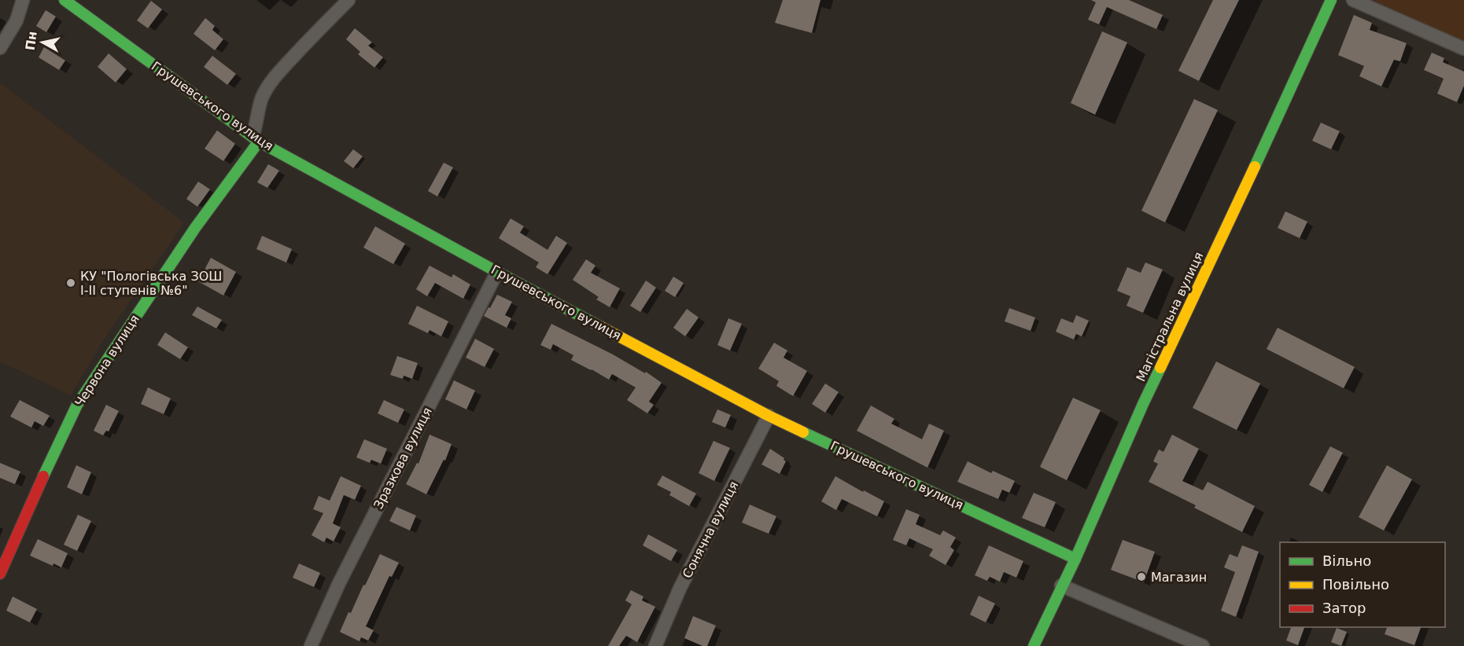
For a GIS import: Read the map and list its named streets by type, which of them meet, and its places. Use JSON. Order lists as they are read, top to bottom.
{
  "streets": {
    "street": [
      "Грушевського вулиця",
      "Магістральна вулиця",
      "Червона вулиця",
      "Зразкова вулиця",
      "Сонячна вулиця"
    ]
  },
  "crossings": [
    ["Грушевського вулиця", "Магістральна вулиця"],
    ["Грушевського вулиця", "Червона вулиця"],
    ["Грушевського вулиця", "Зразкова вулиця"],
    ["Грушевського вулиця", "Сонячна вулиця"]
  ],
  "places": ["КУ \"Пологівська ЗОШ І-ІІ ступенів №6\"", "Магазин"],
  "legend": ["Вільно", "Повільно", "Затор"],
  "north": "left"
}
